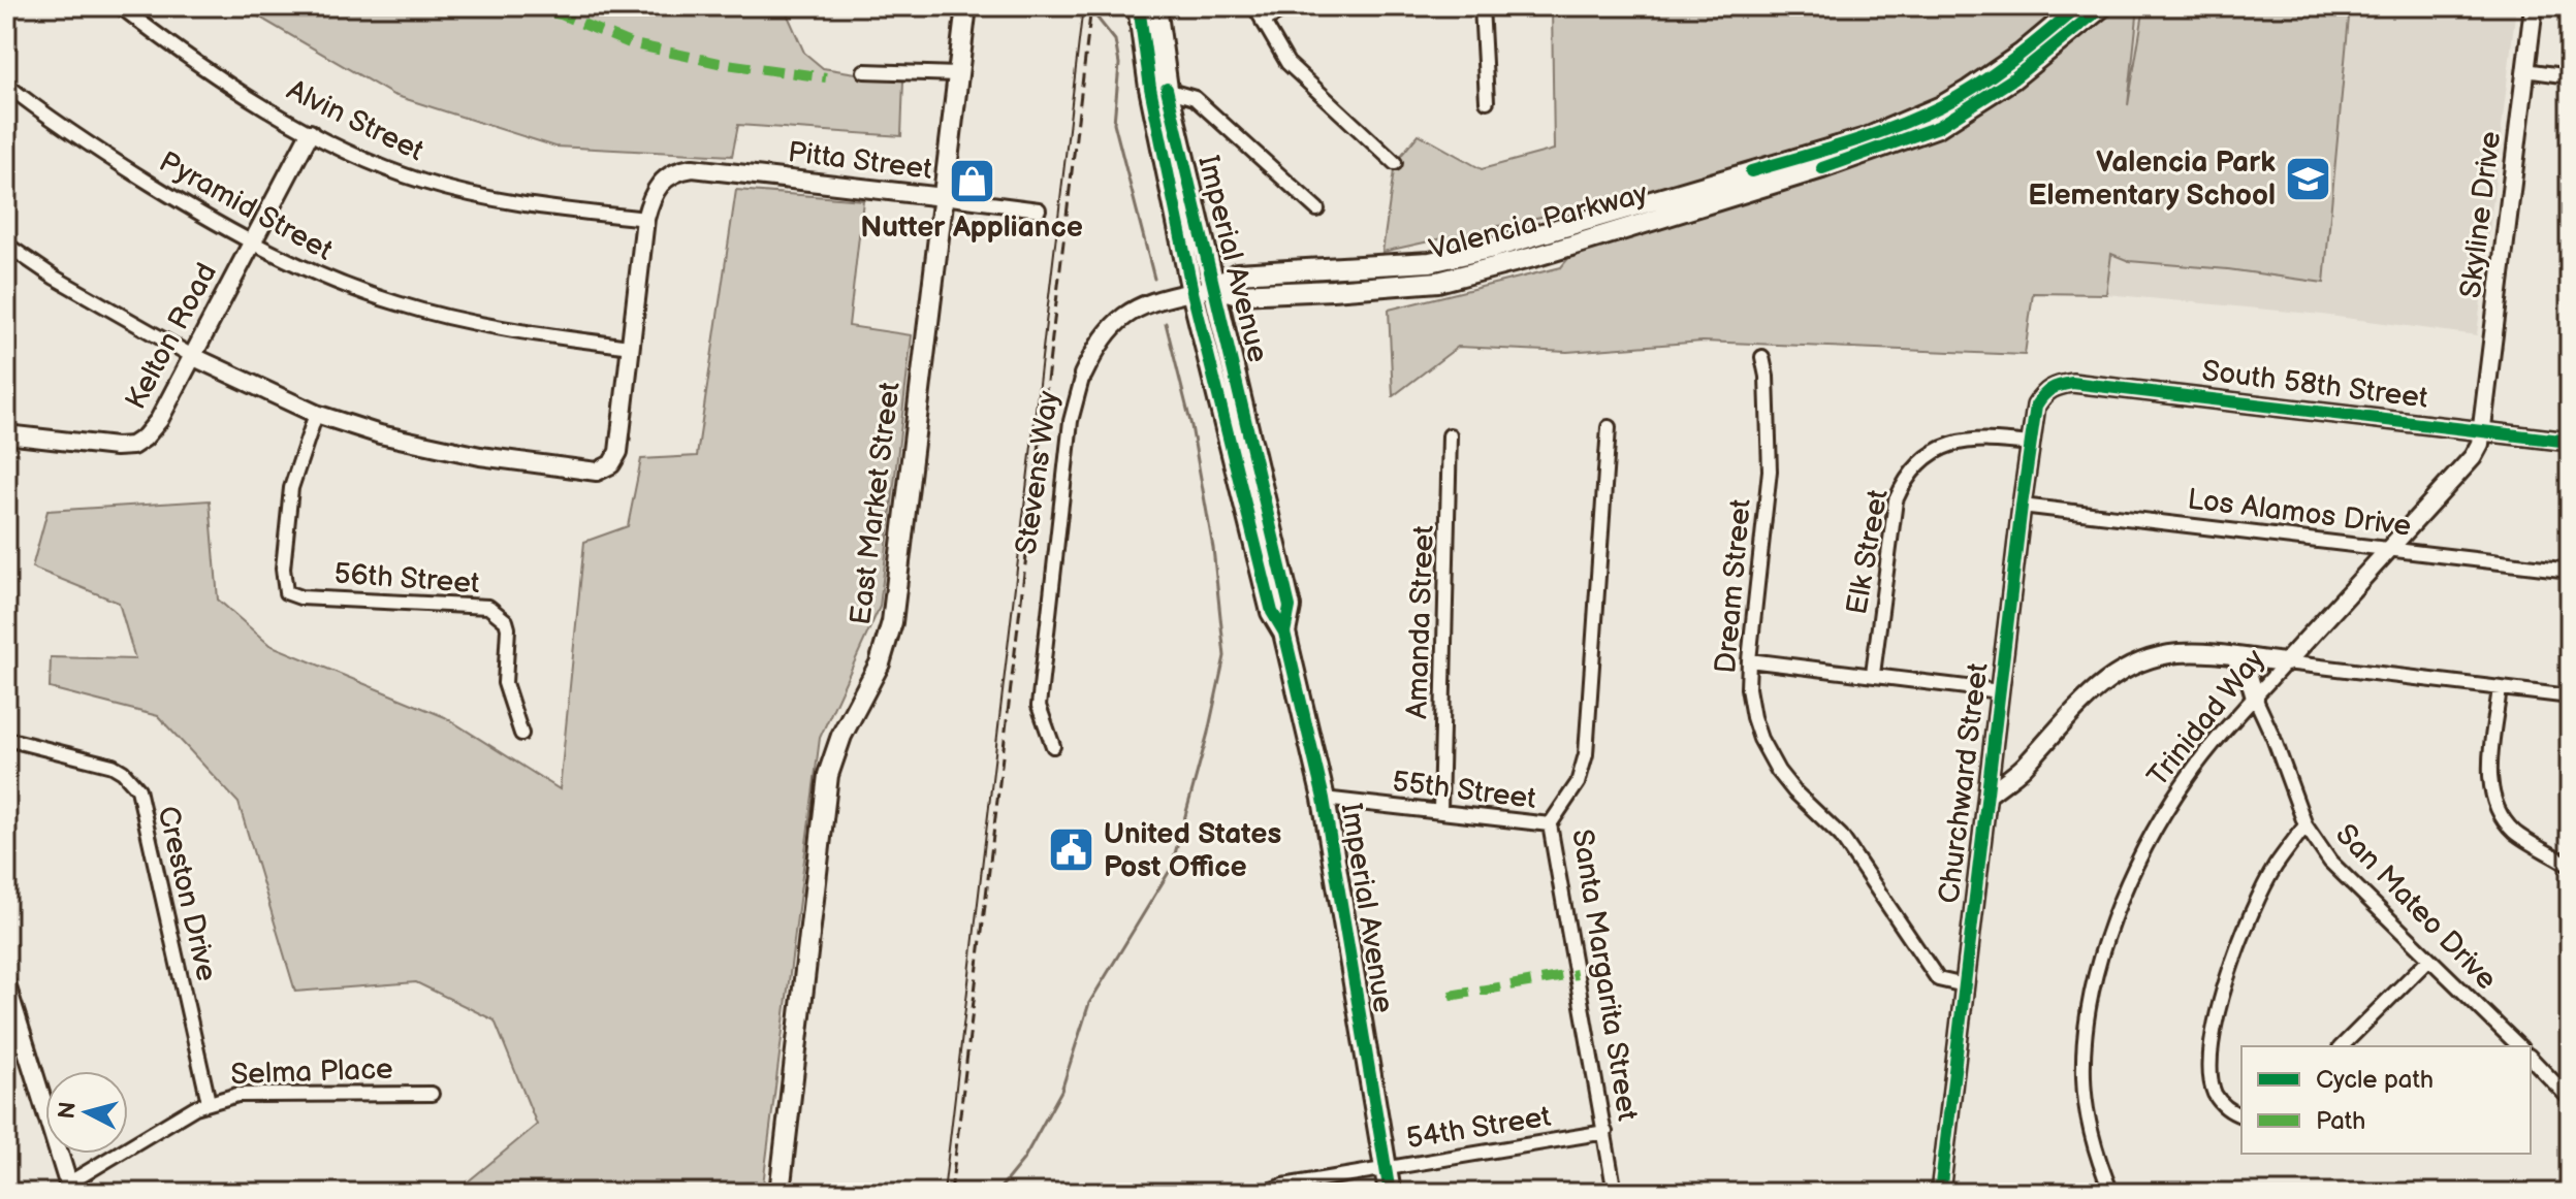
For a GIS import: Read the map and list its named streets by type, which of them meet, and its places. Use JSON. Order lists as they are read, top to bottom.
{
  "streets": {
    "main road": [
      "Valencia Parkway",
      "Imperial Avenue",
      "Stevens Way",
      "East Market Street"
    ],
    "street": [
      "Alvin Street",
      "Pitta Street",
      "Pyramid Street",
      "Skyline Drive",
      "Kelton Road",
      "South 58th Street",
      "Los Alamos Drive",
      "Elk Street",
      "56th Street",
      "Dream Street",
      "Amanda Street",
      "Trinidad Way",
      "Churchward Street",
      "55th Street",
      "Creston Drive",
      "San Mateo Drive",
      "Santa Margarita Street",
      "Selma Place",
      "54th Street"
    ]
  },
  "crossings": [
    ["Alvin Street", "Pitta Street"],
    ["Alvin Street", "Kelton Road"],
    ["Pitta Street", "East Market Street"],
    ["Pyramid Street", "Kelton Road"],
    ["Skyline Drive", "South 58th Street"],
    ["Skyline Drive", "Trinidad Way"],
    ["Valencia Parkway", "Imperial Avenue"],
    ["Valencia Parkway", "Stevens Way"],
    ["Imperial Avenue", "Stevens Way"],
    ["Imperial Avenue", "55th Street"],
    ["Imperial Avenue", "54th Street"],
    ["South 58th Street", "Trinidad Way"],
    ["South 58th Street", "Churchward Street"],
    ["Los Alamos Drive", "Trinidad Way"],
    ["Los Alamos Drive", "Churchward Street"],
    ["Elk Street", "Churchward Street"],
    ["Dream Street", "Churchward Street"],
    ["Amanda Street", "55th Street"],
    ["Trinidad Way", "San Mateo Drive"],
    ["55th Street", "Santa Margarita Street"],
    ["Creston Drive", "Selma Place"],
    ["Santa Margarita Street", "54th Street"]
  ],
  "places": {
    "school or university": ["Valencia Park Elementary School"],
    "shop": ["Nutter Appliance"],
    "public building": ["United States Post Office"]
  },
  "legend": ["Cycle path", "Path"],
  "north": "left"
}
